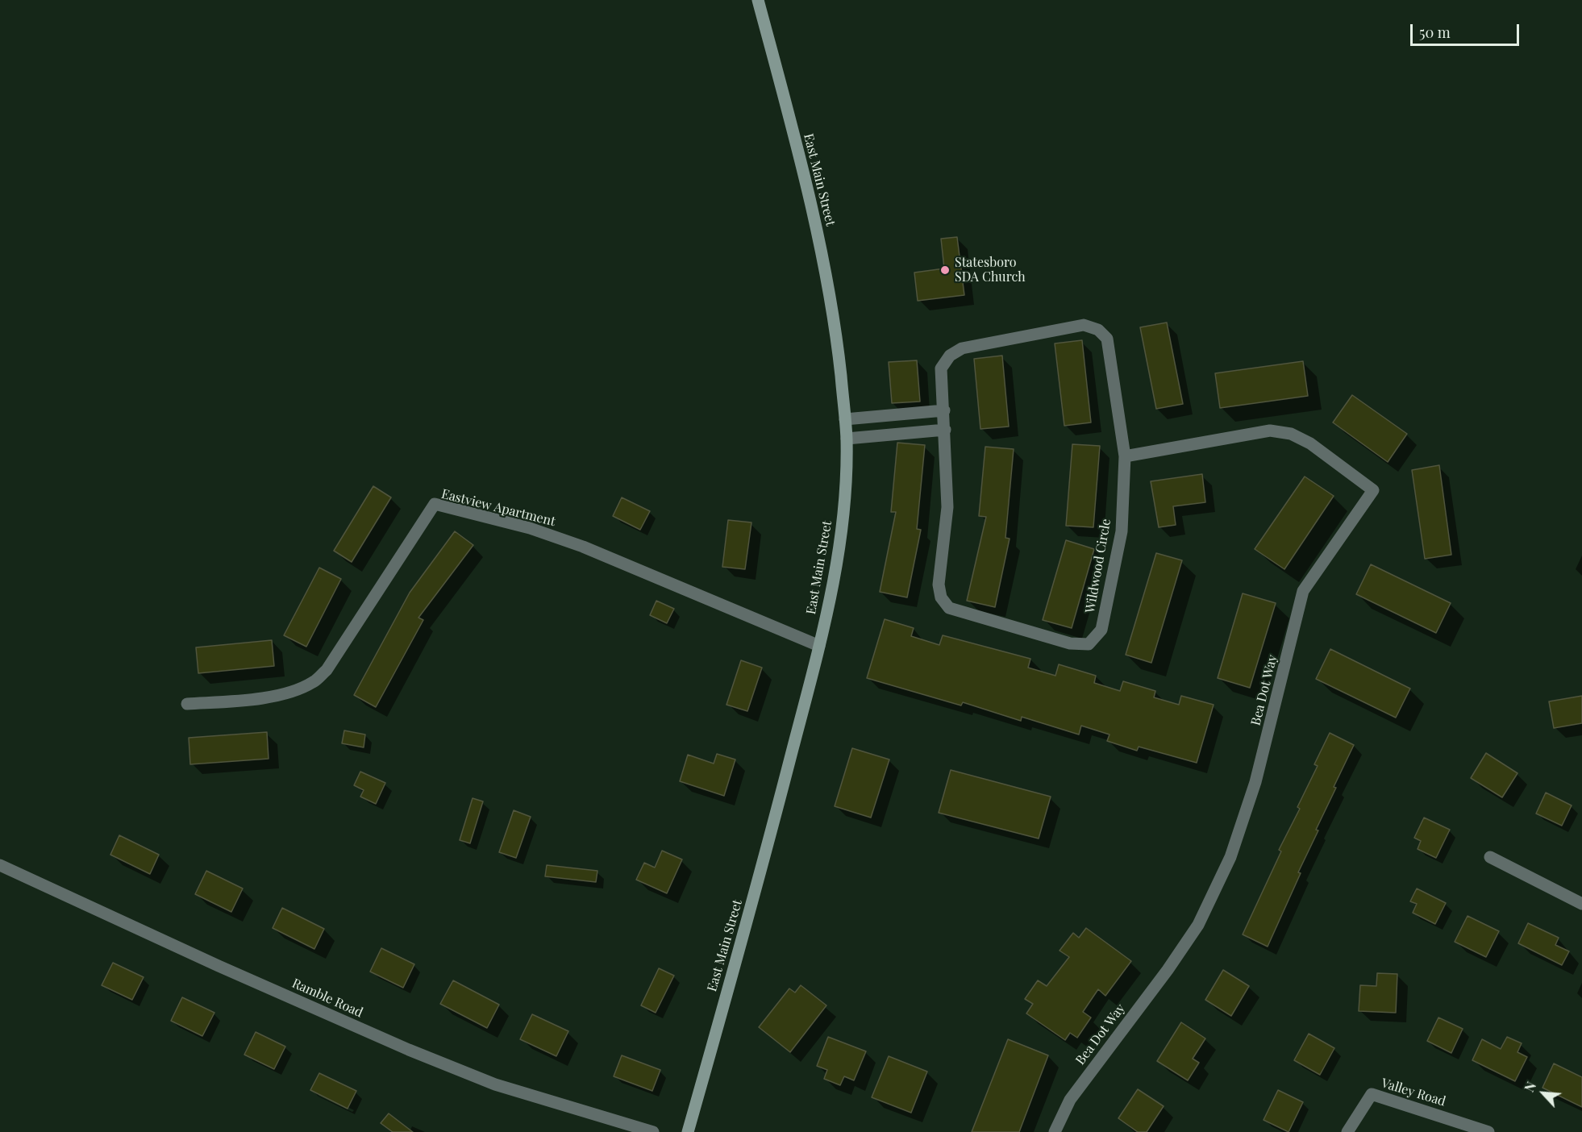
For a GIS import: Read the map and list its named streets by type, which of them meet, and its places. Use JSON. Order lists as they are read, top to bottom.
{
  "streets": {
    "main road": ["East Main Street"],
    "street": [
      "Eastview Apartment",
      "Wildwood Circle",
      "Bea Dot Way",
      "Ramble Road",
      "Valley Road"
    ]
  },
  "crossings": [
    ["East Main Street", "Eastview Apartment"],
    ["Wildwood Circle", "Bea Dot Way"]
  ],
  "places": ["Statesboro SDA Church"],
  "scale_bar": "50 m",
  "north": "top left"
}
